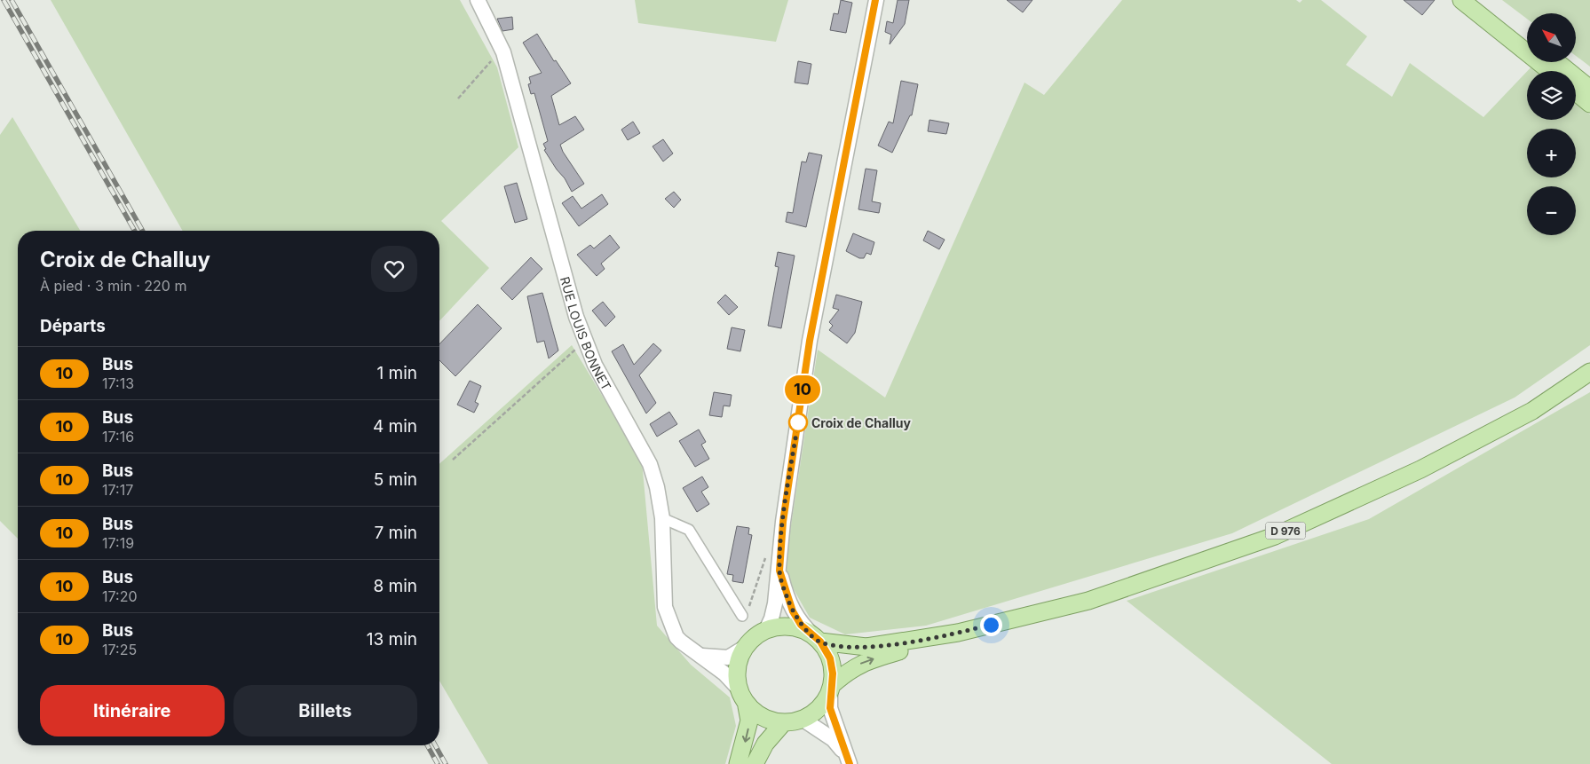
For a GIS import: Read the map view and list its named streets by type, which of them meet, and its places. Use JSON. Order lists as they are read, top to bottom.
{
  "streets": {
    "main road": ["D 976"],
    "street": ["RUE LOUIS BONNET"]
  },
  "crossings": [
    ["RUE LOUIS BONNET", "D 976"]
  ],
  "places": ["Croix de Challuy"],
  "lines": ["bus line 10"],
  "north": "top left",
  "page": {
    "on_map": "10",
    "map_buttons": ["+", "−"],
    "heading": [
      ["Croix de Challuy", "À pied · 3 min · 220 m"],
      "Départs"
    ],
    "list": [
      {
        "mark": "10",
        "name": "Bus",
        "note": "17:13",
        "value": "1 min"
      },
      {
        "mark": "10",
        "name": "Bus",
        "note": "17:16",
        "value": "4 min"
      },
      {
        "mark": "10",
        "name": "Bus",
        "note": "17:17",
        "value": "5 min"
      },
      {
        "mark": "10",
        "name": "Bus",
        "note": "17:19",
        "value": "7 min"
      },
      {
        "mark": "10",
        "name": "Bus",
        "note": "17:20",
        "value": "8 min"
      },
      {
        "mark": "10",
        "name": "Bus",
        "note": "17:25",
        "value": "13 min"
      }
    ],
    "buttons": ["Itinéraire", "Billets"]
  }
}
